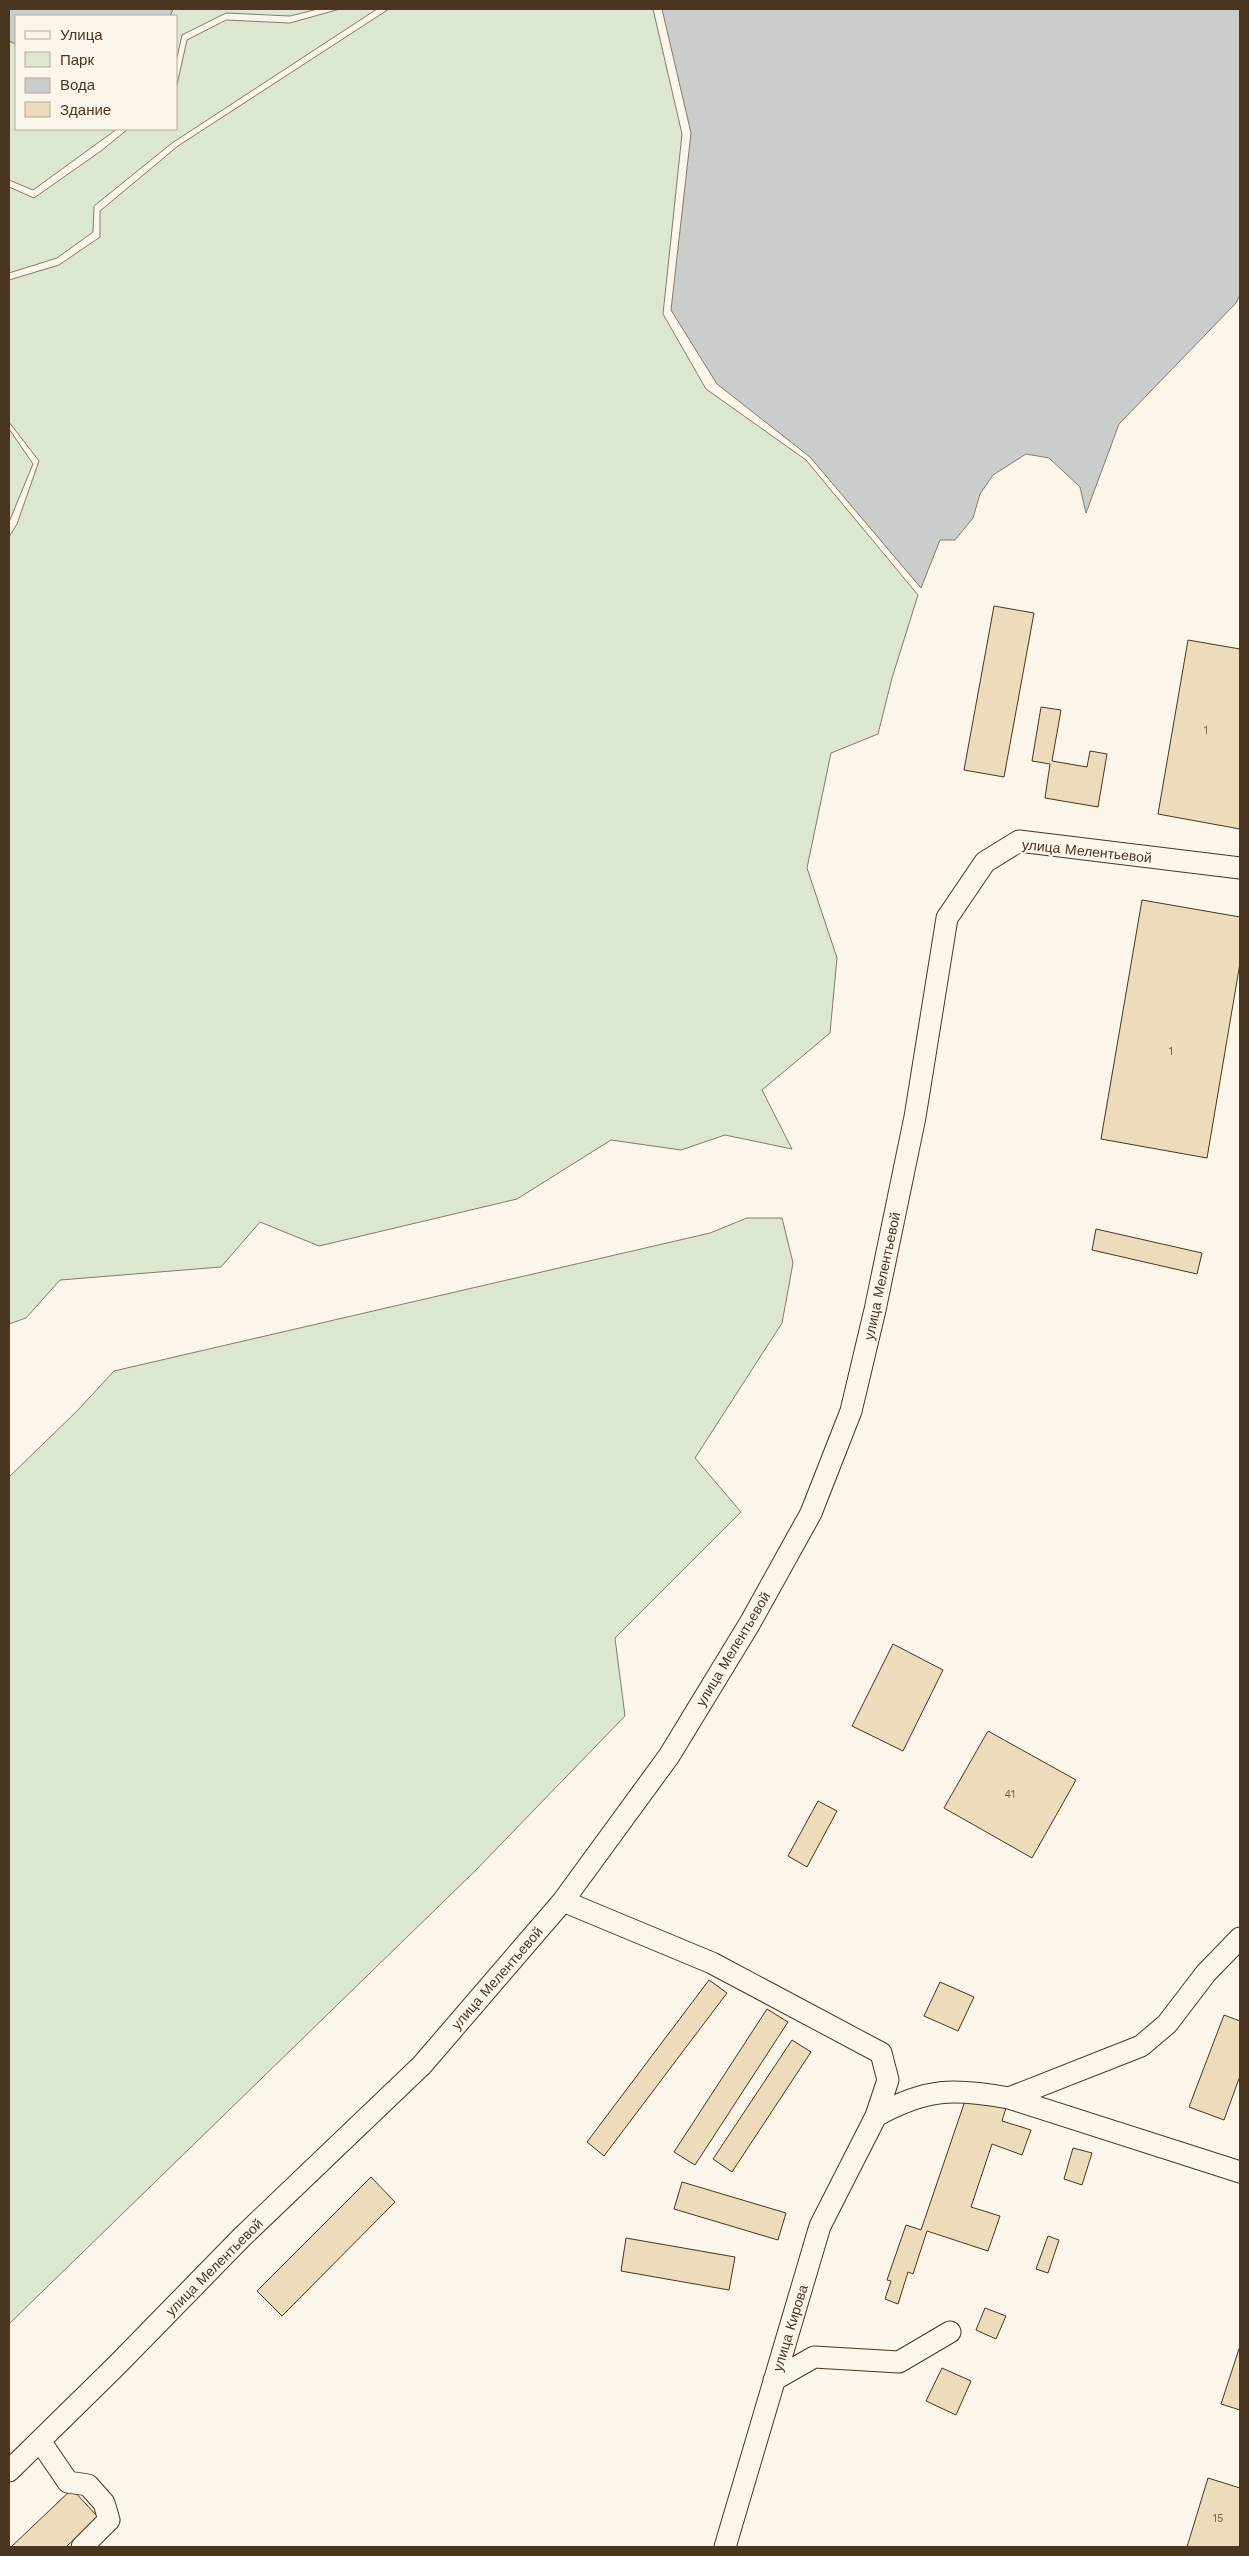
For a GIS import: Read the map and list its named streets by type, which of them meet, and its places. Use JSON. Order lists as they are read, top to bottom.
{
  "streets": {
    "street": ["улица Мелентьевой", "улица Кирова"]
  },
  "crossings": [
    ["улица Мелентьевой", "улица Кирова"]
  ],
  "house_numbers": [
    "1",
    "1",
    "41",
    "15"
  ],
  "legend": [
    "Улица",
    "Парк",
    "Вода",
    "Здание"
  ]
}
